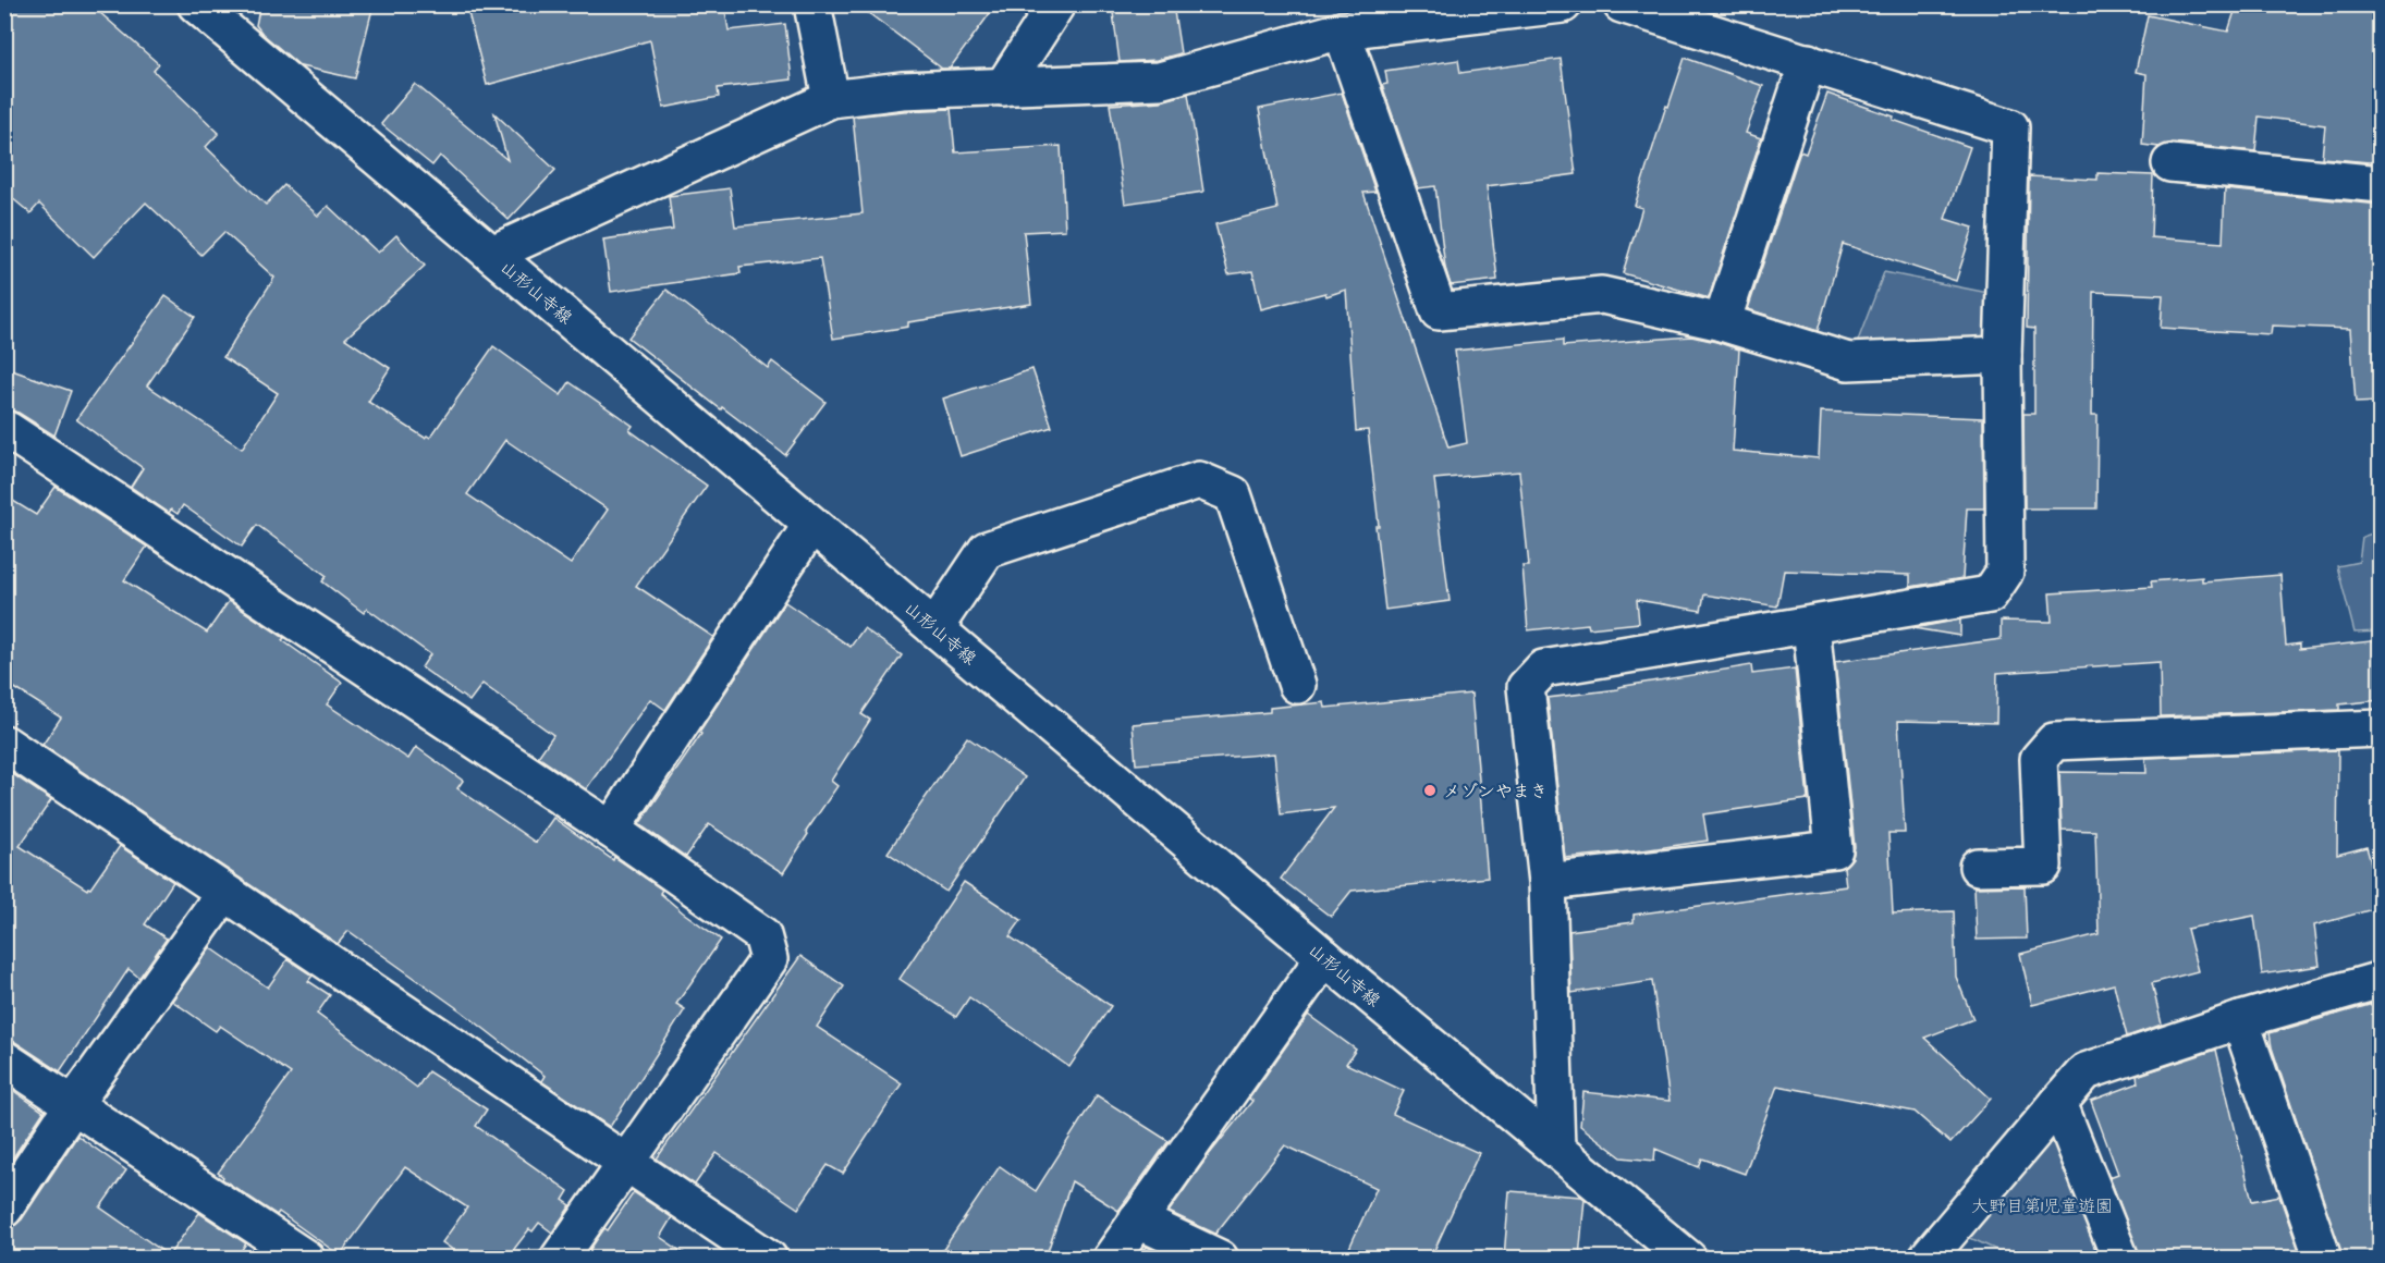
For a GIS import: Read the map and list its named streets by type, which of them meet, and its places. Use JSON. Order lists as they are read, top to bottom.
{
  "streets": {
    "main road": ["山形山寺線"]
  },
  "parks": ["大野目第1児童遊園"],
  "places": ["メゾンやまき"]
}
